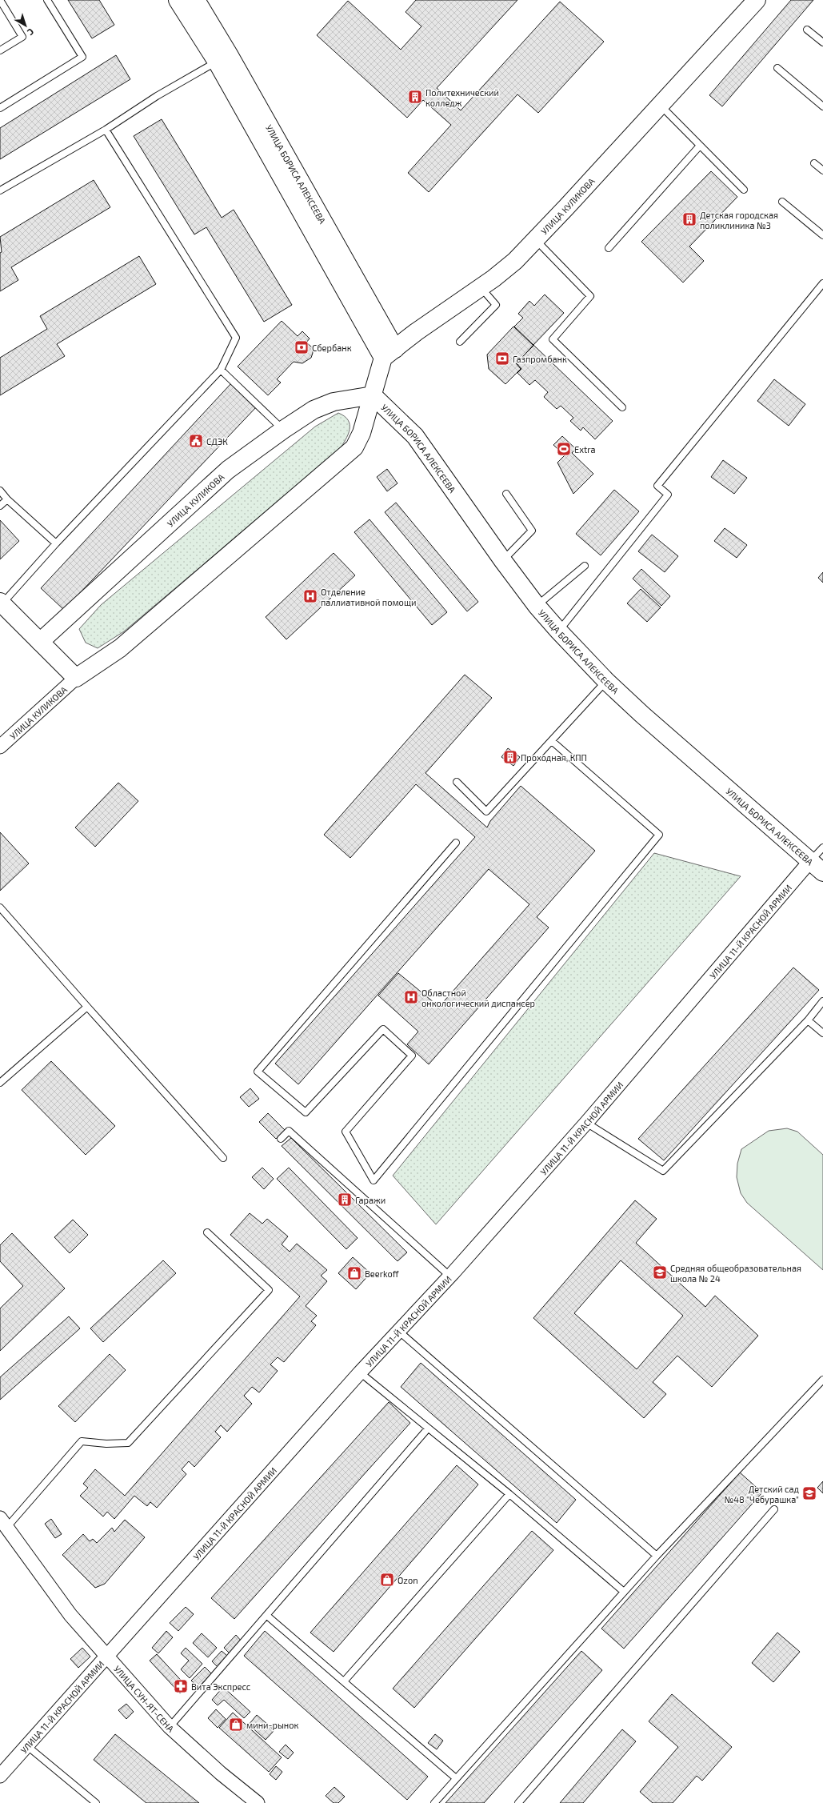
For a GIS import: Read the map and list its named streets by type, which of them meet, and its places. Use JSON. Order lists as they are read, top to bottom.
{
  "streets": {
    "main road": ["УЛИЦА БОРИСА АЛЕКСЕЕВА", "УЛИЦА КУЛИКОВА"],
    "street": ["УЛИЦА 11-Й КРАСНОЙ АРМИИ", "УЛИЦА СУН-ЯТ-СЕНА"]
  },
  "crossings": [
    ["УЛИЦА БОРИСА АЛЕКСЕЕВА", "УЛИЦА КУЛИКОВА"],
    ["УЛИЦА БОРИСА АЛЕКСЕЕВА", "УЛИЦА 11-Й КРАСНОЙ АРМИИ"],
    ["УЛИЦА 11-Й КРАСНОЙ АРМИИ", "УЛИЦА СУН-ЯТ-СЕНА"]
  ],
  "places": {
    "building": [
      "Политехнический колледж",
      "Детская городская поликлиника №3",
      "Проходная, КПП",
      "Гаражи"
    ],
    "bank": ["Сбербанк", "Газпромбанк"],
    "public building": ["СДЭК"],
    "sports": ["Extra"],
    "hospital": ["Отделение паллиативной помощи", "Областной онкологический диспансер"],
    "school or university": ["Средняя общеобразовательная школа № 24", "Детский сад №48 \"Чебурашка\""],
    "shop": ["Beerkoff", "Ozon", "мини-рынок"],
    "pharmacy": ["Вита Экспресс"]
  },
  "north": "bottom right"
}
